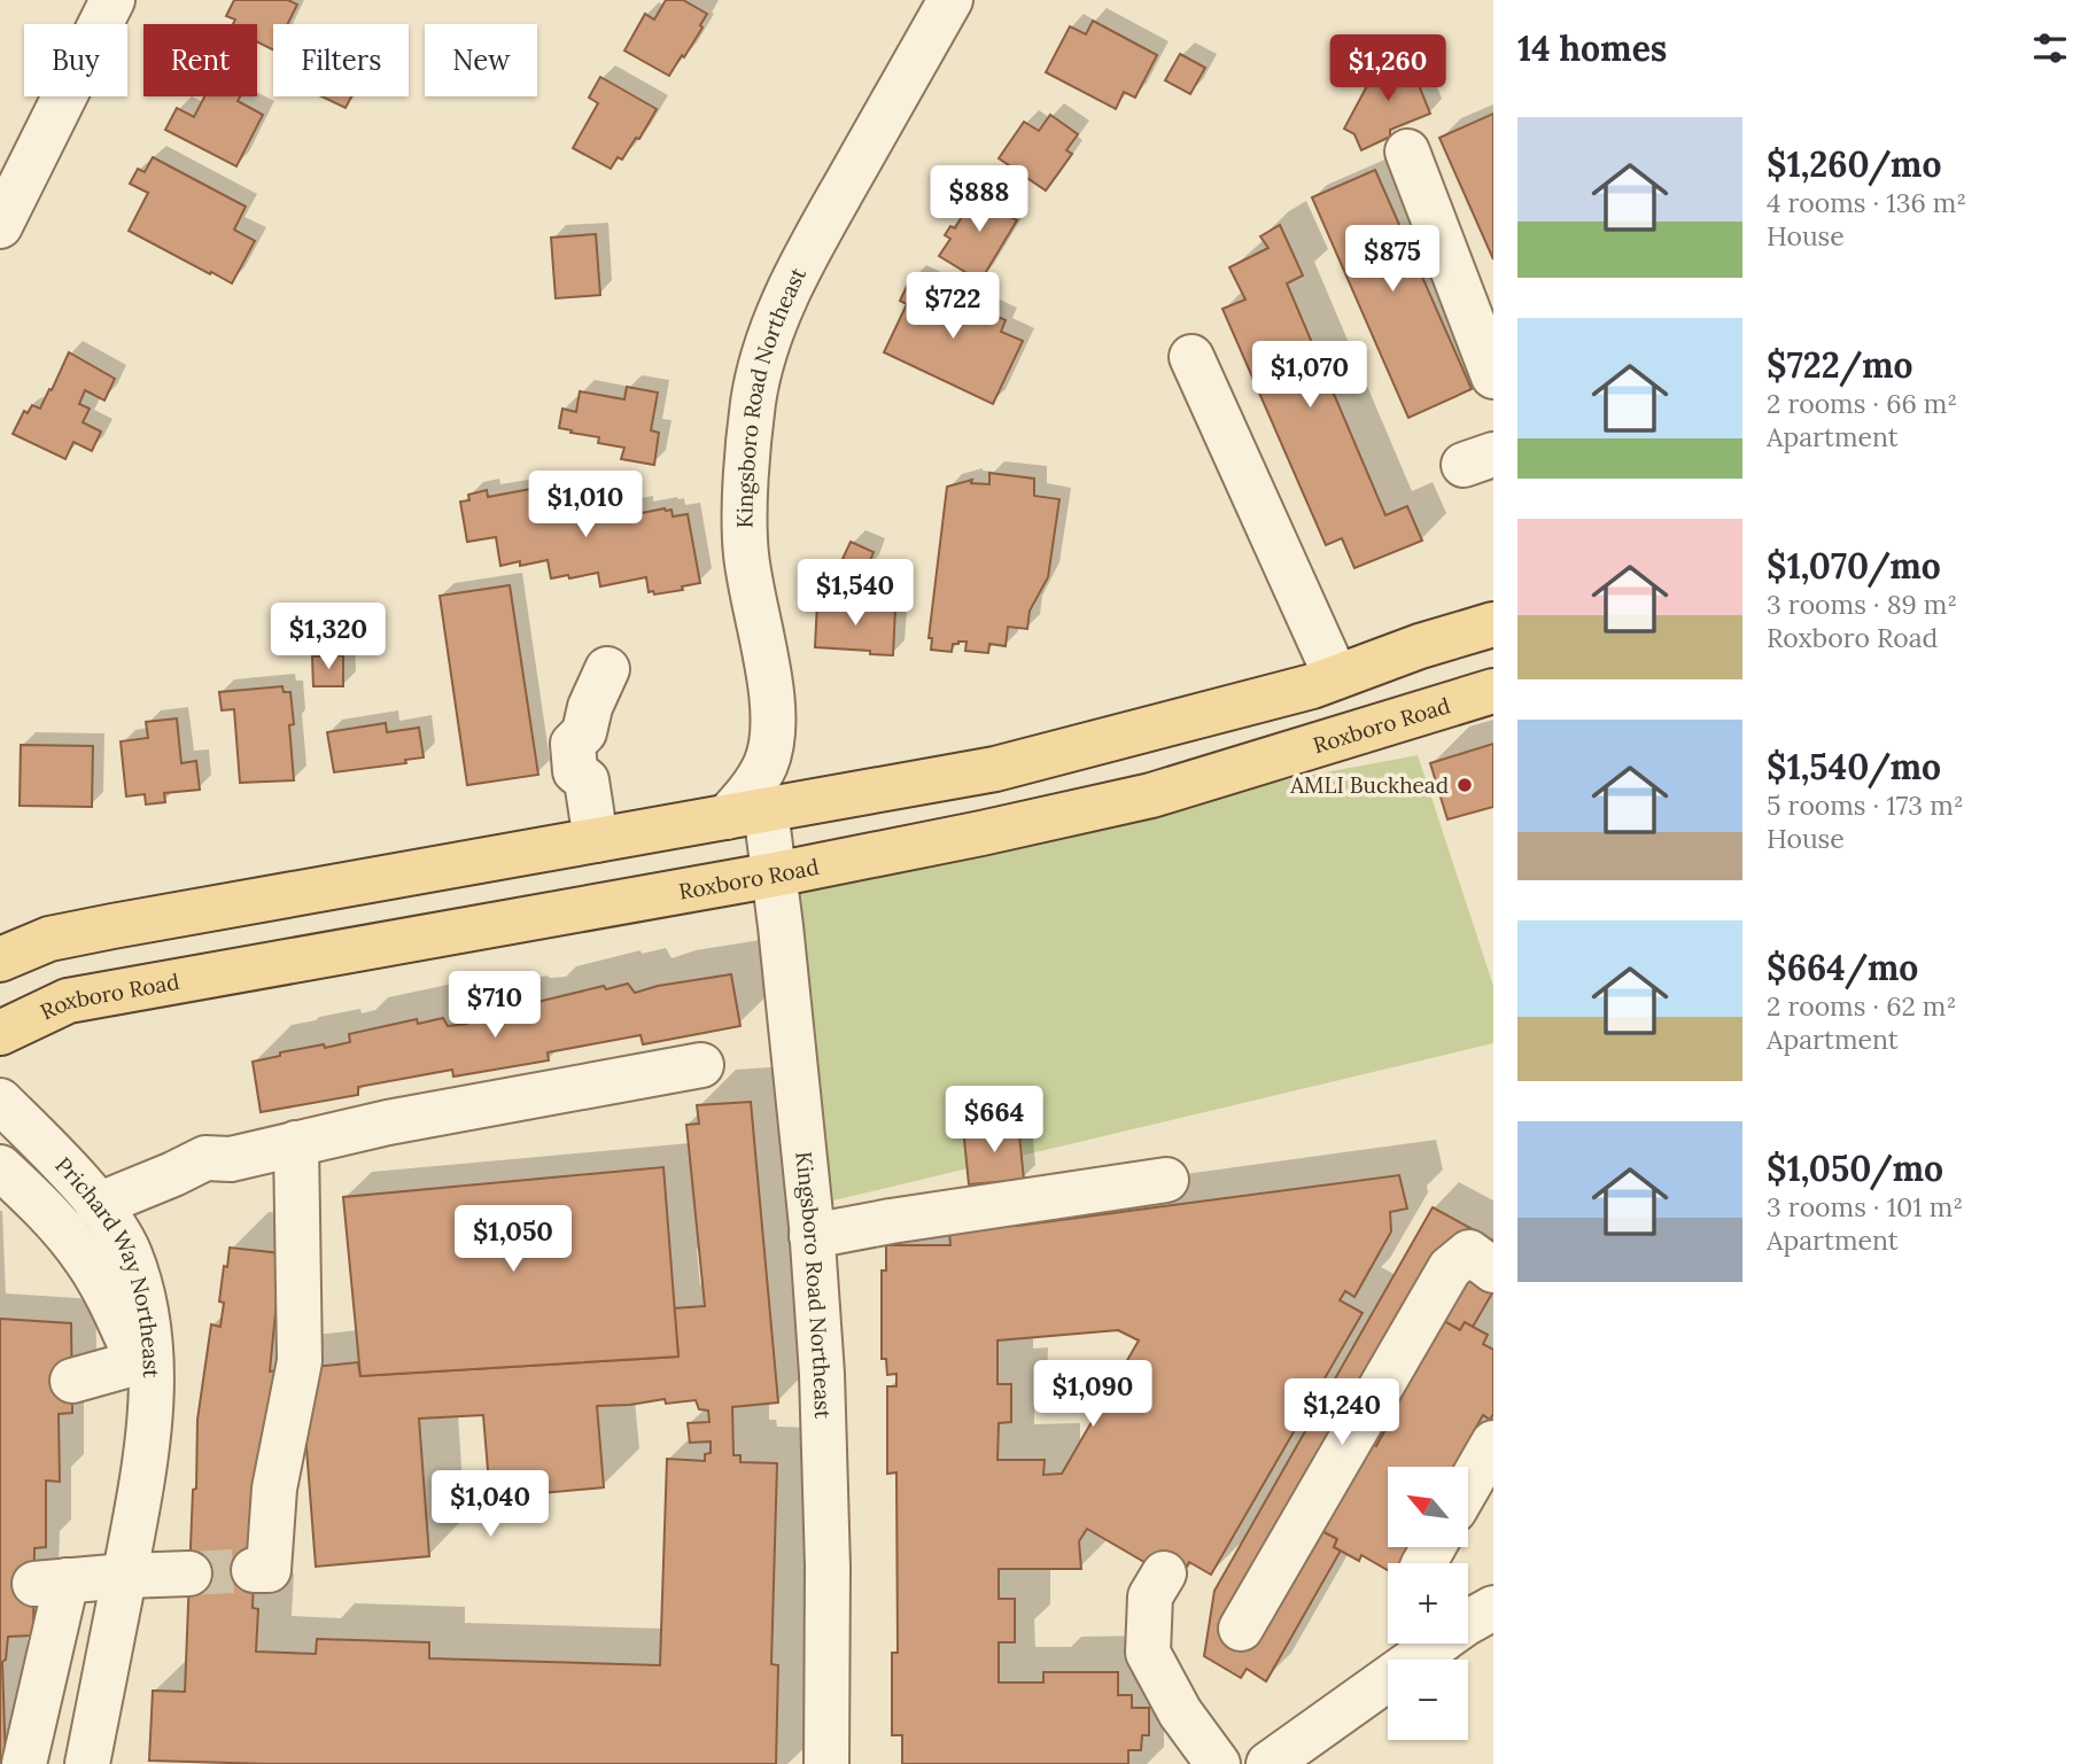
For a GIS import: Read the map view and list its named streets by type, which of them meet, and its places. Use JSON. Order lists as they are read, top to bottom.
{
  "streets": {
    "main road": ["Roxboro Road"],
    "street": ["Kingsboro Road Northeast", "Prichard Way Northeast"]
  },
  "crossings": [
    ["Kingsboro Road Northeast", "Roxboro Road"]
  ],
  "places": ["AMLI Buckhead"],
  "north": "top left",
  "page": {
    "heading": "14 homes",
    "chip": [
      "Buy",
      "Rent",
      "Filters",
      "New"
    ],
    "price": [
      "$1,260",
      "$888",
      "$875",
      "$722",
      "$1,070",
      "$1,010",
      "$1,540",
      "$1,320",
      "$710",
      "$664",
      "$1,050",
      "$1,090",
      "$1,240",
      "$1,040"
    ],
    "list": [
      {
        "name": "$1,260/mo",
        "note": "4 rooms · 136 m² · House"
      },
      {
        "name": "$722/mo",
        "note": "2 rooms · 66 m² · Apartment"
      },
      {
        "name": "$1,070/mo",
        "note": "3 rooms · 89 m² · Roxboro Road"
      },
      {
        "name": "$1,540/mo",
        "note": "5 rooms · 173 m² · House"
      },
      {
        "name": "$664/mo",
        "note": "2 rooms · 62 m² · Apartment"
      },
      {
        "name": "$1,050/mo",
        "note": "3 rooms · 101 m² · Apartment"
      }
    ],
    "map_buttons": ["+", "−"]
  }
}
